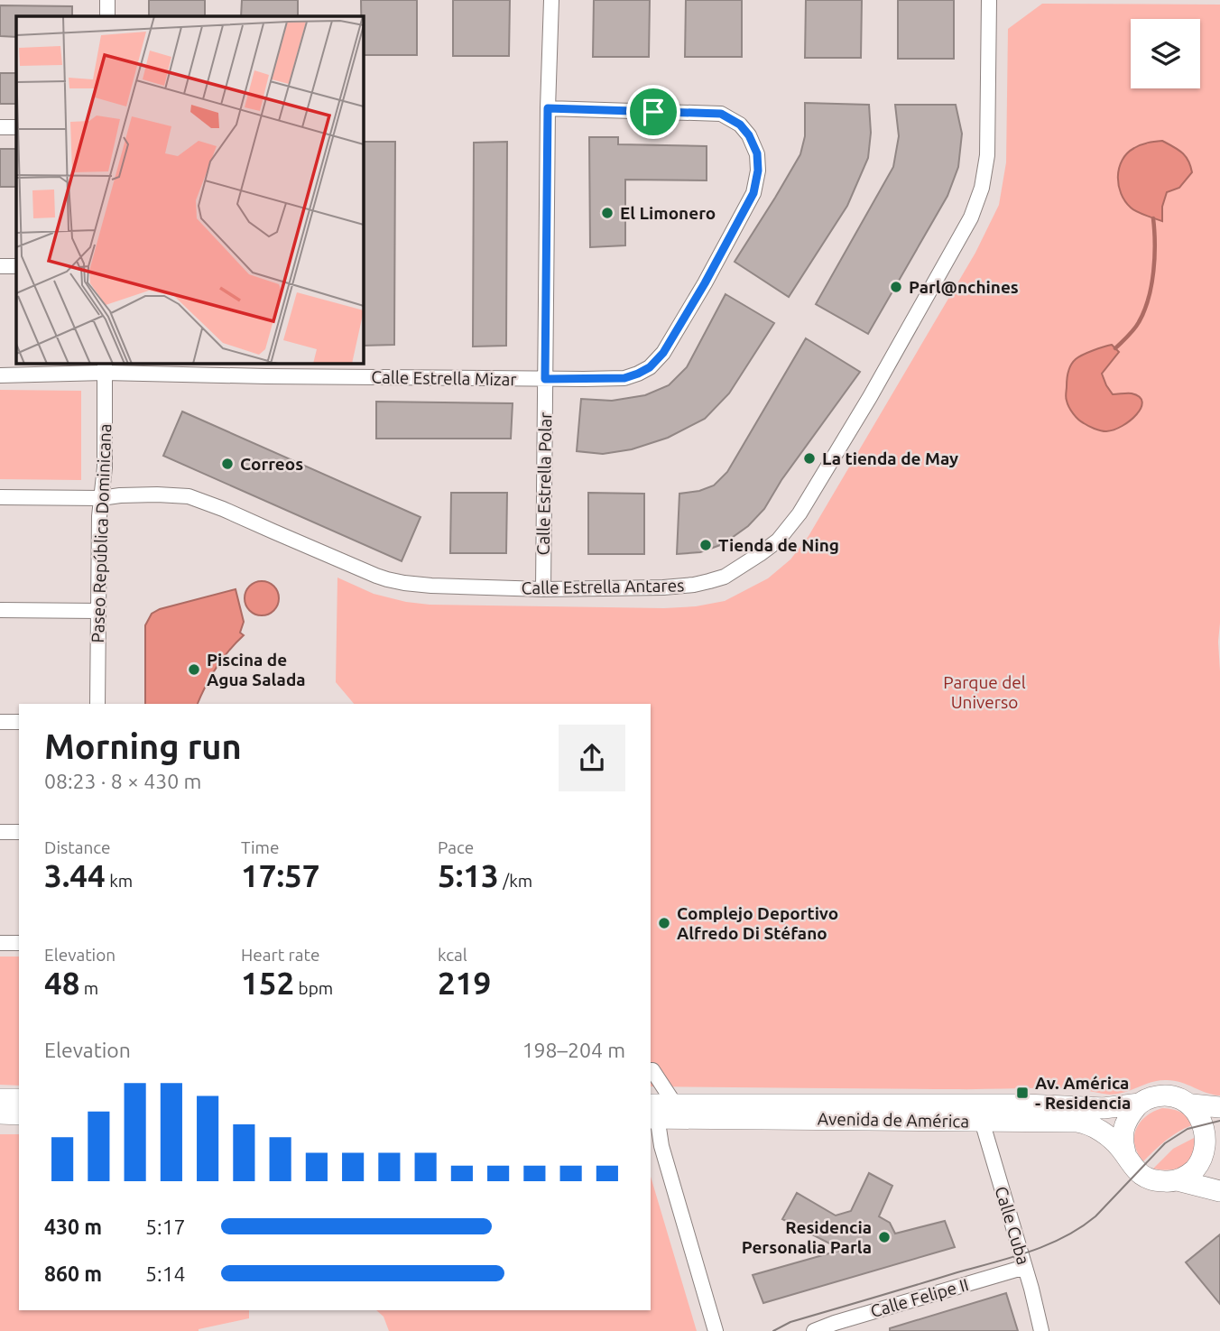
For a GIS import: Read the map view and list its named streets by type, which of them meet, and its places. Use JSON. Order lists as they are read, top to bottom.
{
  "streets": {
    "main road": ["Avenida de América"],
    "street": [
      "Calle Estrella Mizar",
      "Calle Estrella Polar",
      "Paseo República Dominicana",
      "Calle Estrella Antares",
      "Calle Cuba",
      "Calle Felipe II"
    ]
  },
  "crossings": [
    ["Calle Estrella Mizar", "Calle Estrella Polar"],
    ["Calle Estrella Mizar", "Paseo República Dominicana"],
    ["Calle Estrella Polar", "Calle Estrella Antares"],
    ["Paseo República Dominicana", "Calle Estrella Antares"],
    ["Avenida de América", "Calle Cuba"],
    ["Calle Cuba", "Calle Felipe II"]
  ],
  "parks": ["Parque del Universo"],
  "places": {
    "other": [
      "El Limonero",
      "Parl@nchines",
      "La tienda de May",
      "Correos",
      "Tienda de Ning",
      "Piscina de Agua Salada",
      "Complejo Deportivo Alfredo Di Stéfano",
      "Residencia Personalia Parla"
    ],
    "transit": ["Av. América - Residencia"]
  },
  "page": {
    "heading": ["Morning run", "08:23 · 8 × 430 m"],
    "stats": [
      ["Distance", "3.44 km"],
      ["Time", "17:57"],
      ["Pace", "5:13 /km"],
      ["Elevation", "48 m"],
      ["Heart rate", "152 bpm"],
      ["kcal", "219"]
    ],
    "chart": ["Elevation", "198–204 m"],
    "list": [
      {
        "name": "430 m",
        "note": "5:17"
      },
      {
        "name": "860 m",
        "note": "5:14"
      }
    ]
  }
}
